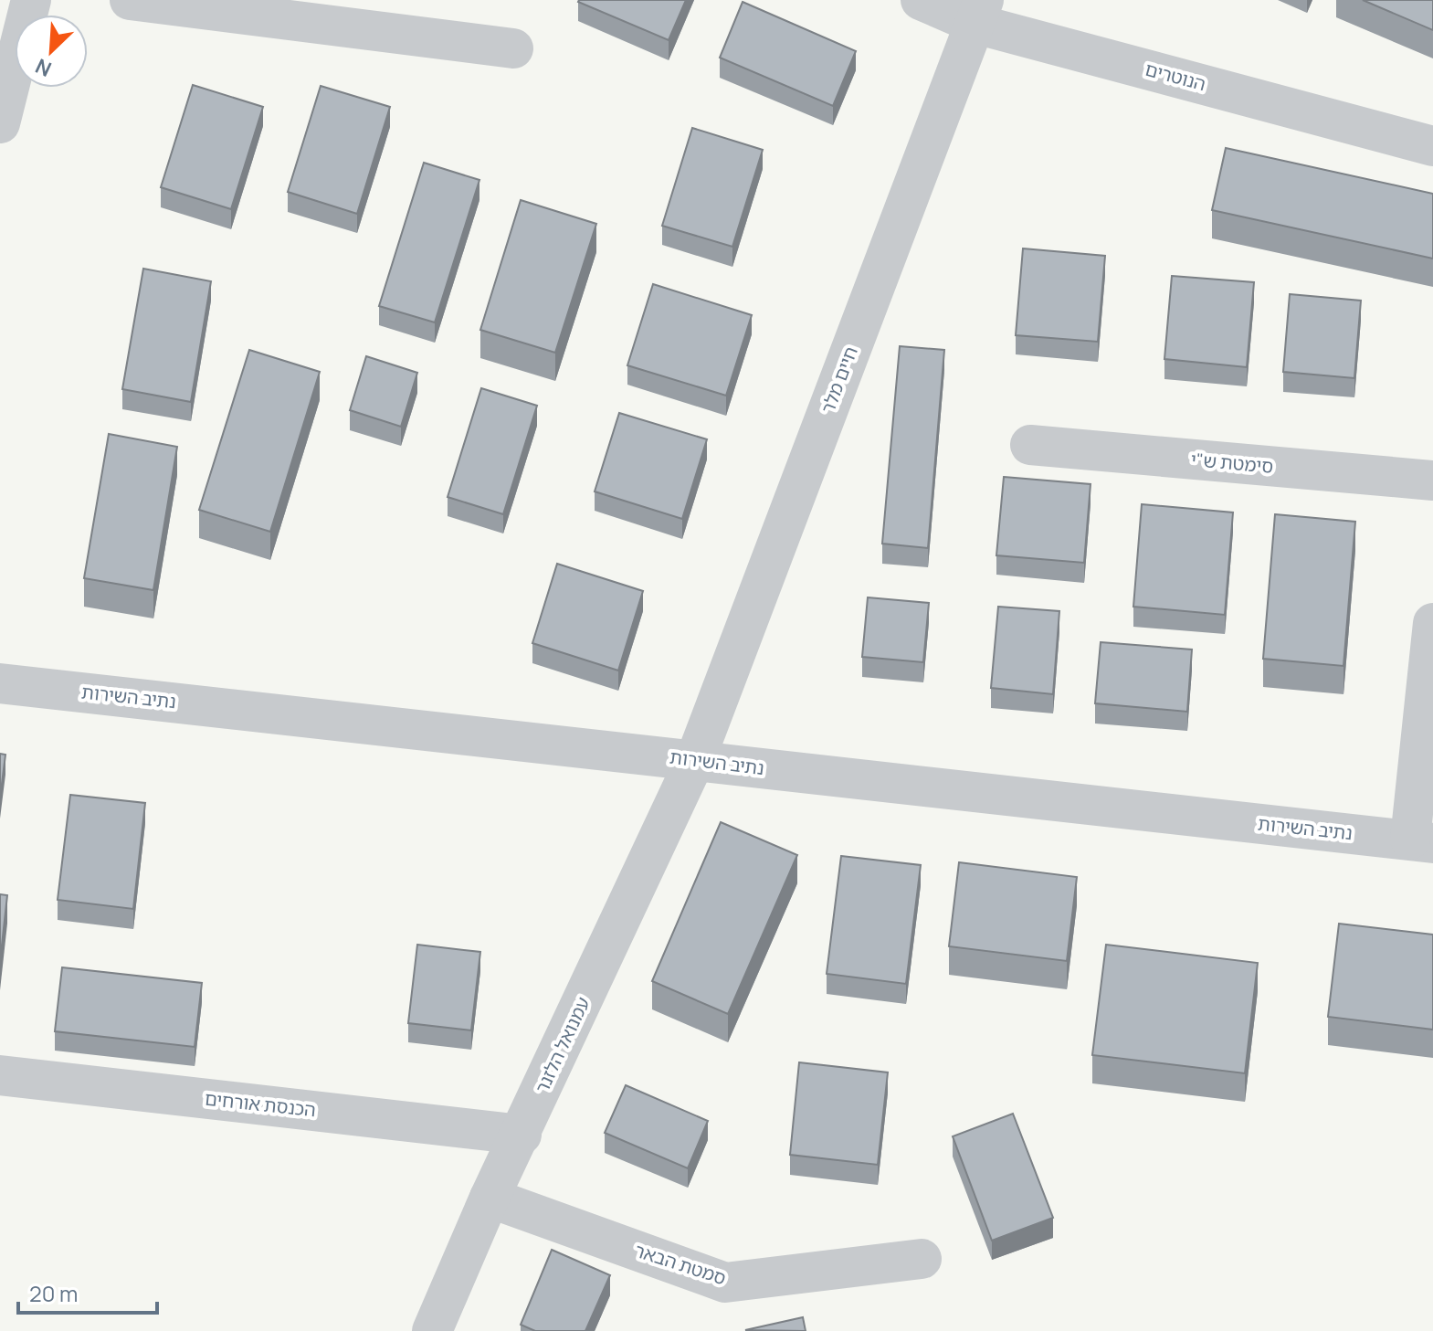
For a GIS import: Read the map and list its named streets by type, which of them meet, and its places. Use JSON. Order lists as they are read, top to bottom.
{
  "streets": {
    "street": [
      "הנוטרים",
      "חיים מלר",
      "סימטת ש\"י",
      "נתיב השירות",
      "עמנואל הלזנר",
      "הכנסת אורחים",
      "סמטת הבאר"
    ]
  },
  "crossings": [
    ["הנוטרים", "חיים מלר"],
    ["חיים מלר", "נתיב השירות"],
    ["חיים מלר", "עמנואל הלזנר"],
    ["נתיב השירות", "עמנואל הלזנר"],
    ["עמנואל הלזנר", "הכנסת אורחים"],
    ["עמנואל הלזנר", "סמטת הבאר"]
  ],
  "scale_bar": "20 m",
  "north": "bottom left"
}
